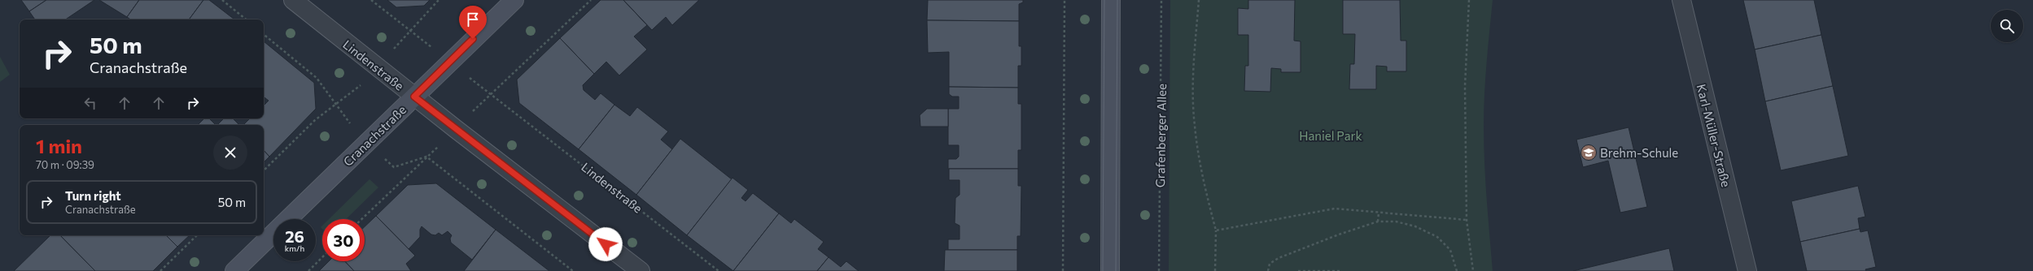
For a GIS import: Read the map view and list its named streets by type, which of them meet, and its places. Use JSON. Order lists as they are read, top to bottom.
{
  "streets": {
    "main road": ["Cranachstraße"],
    "street": ["Lindenstraße", "Karl-Müller-Straße"],
    "path": ["Grafenberger Allee"]
  },
  "crossings": [
    ["Lindenstraße", "Cranachstraße"]
  ],
  "parks": ["Haniel Park"],
  "places": {
    "school or university": ["Brehm-Schule"]
  },
  "page": {
    "turn": ["50 m", "Cranachstraße"],
    "heading": ["1 min", "70 m · 09:39"],
    "list": [
      {
        "name": "Turn right",
        "note": "Cranachstraße",
        "value": "50 m"
      }
    ],
    "speed": "26 km/h",
    "limit": "30"
  }
}
